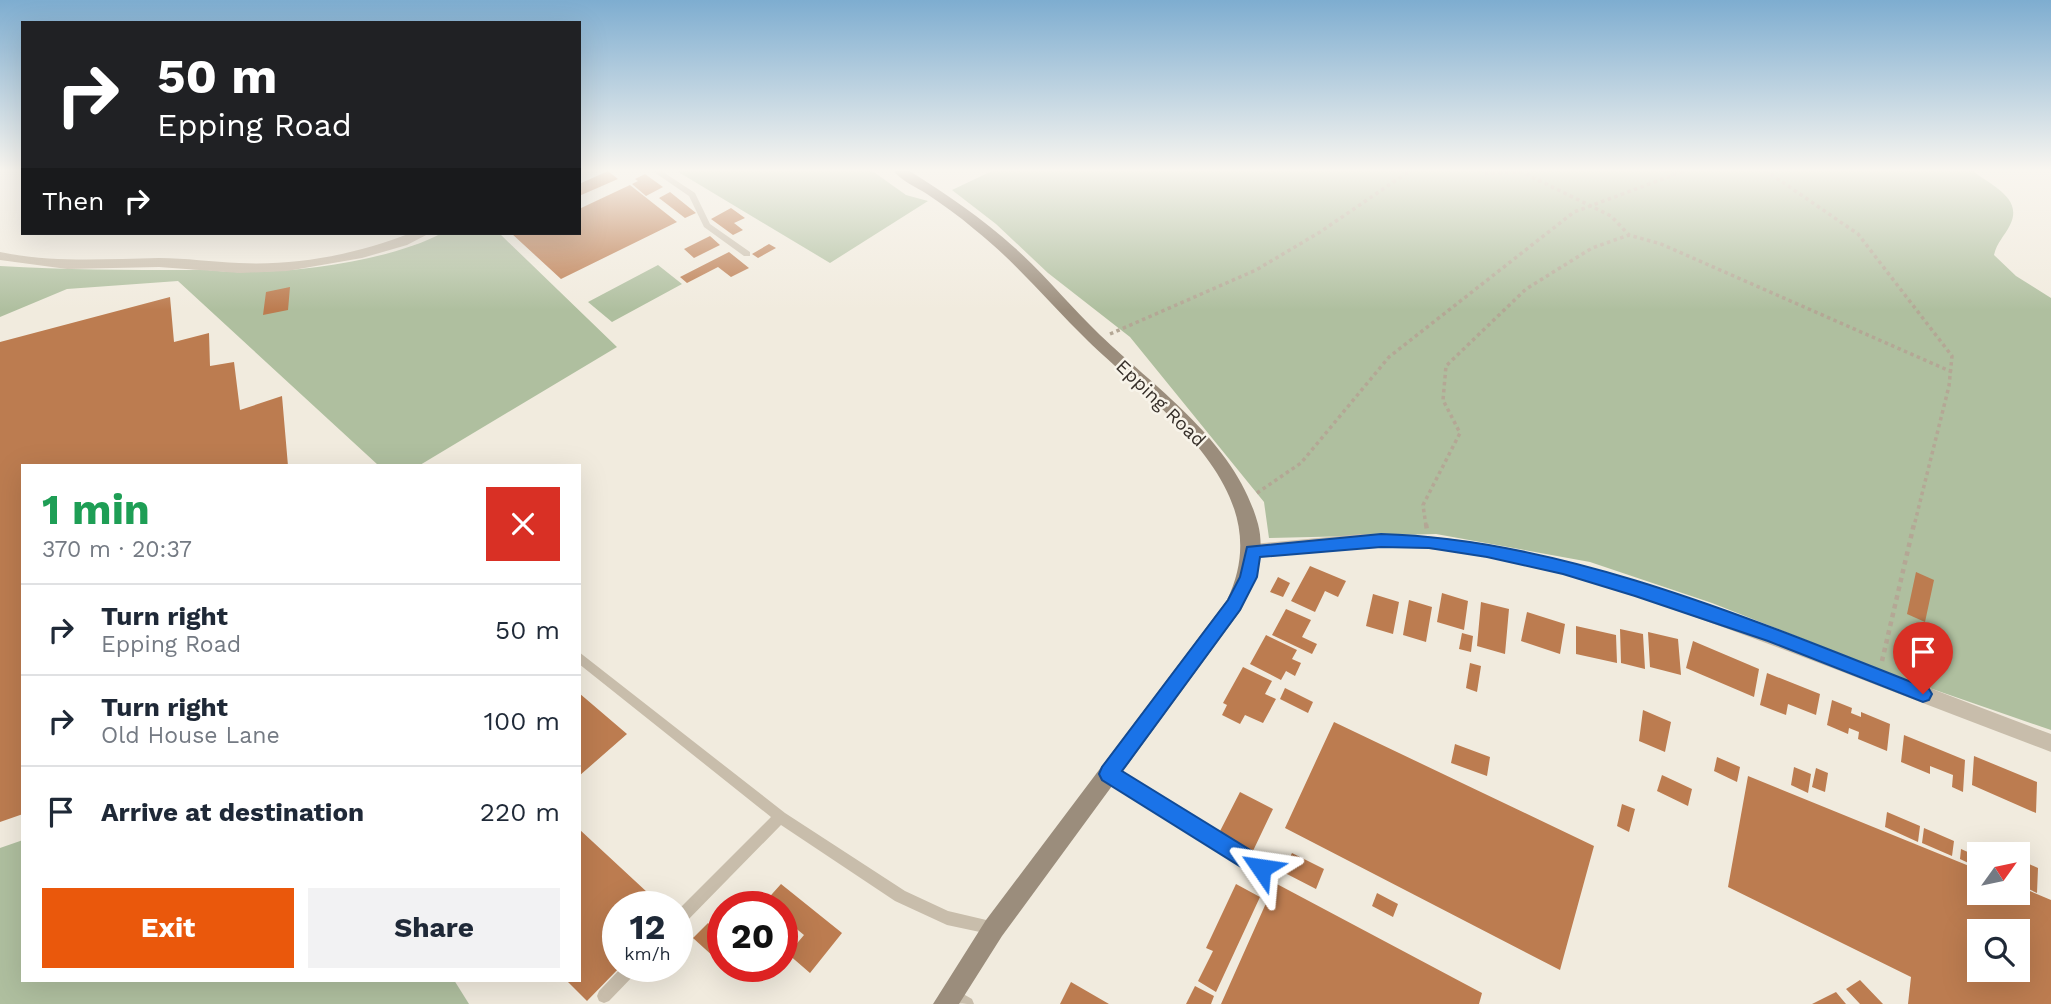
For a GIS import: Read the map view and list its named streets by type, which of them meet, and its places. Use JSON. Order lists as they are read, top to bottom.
{
  "streets": {
    "main road": ["Epping Road"]
  },
  "north": "top right",
  "page": {
    "turn": ["50 m", "Epping Road"],
    "then": "Then",
    "heading": ["1 min", "370 m · 20:37"],
    "list": [
      {
        "name": "Turn right",
        "note": "Epping Road",
        "value": "50 m"
      },
      {
        "name": "Turn right",
        "note": "Old House Lane",
        "value": "100 m"
      },
      {
        "name": "Arrive at destination",
        "value": "220 m"
      }
    ],
    "buttons": ["Exit", "Share"],
    "speed": "12 km/h",
    "limit": "20"
  }
}
